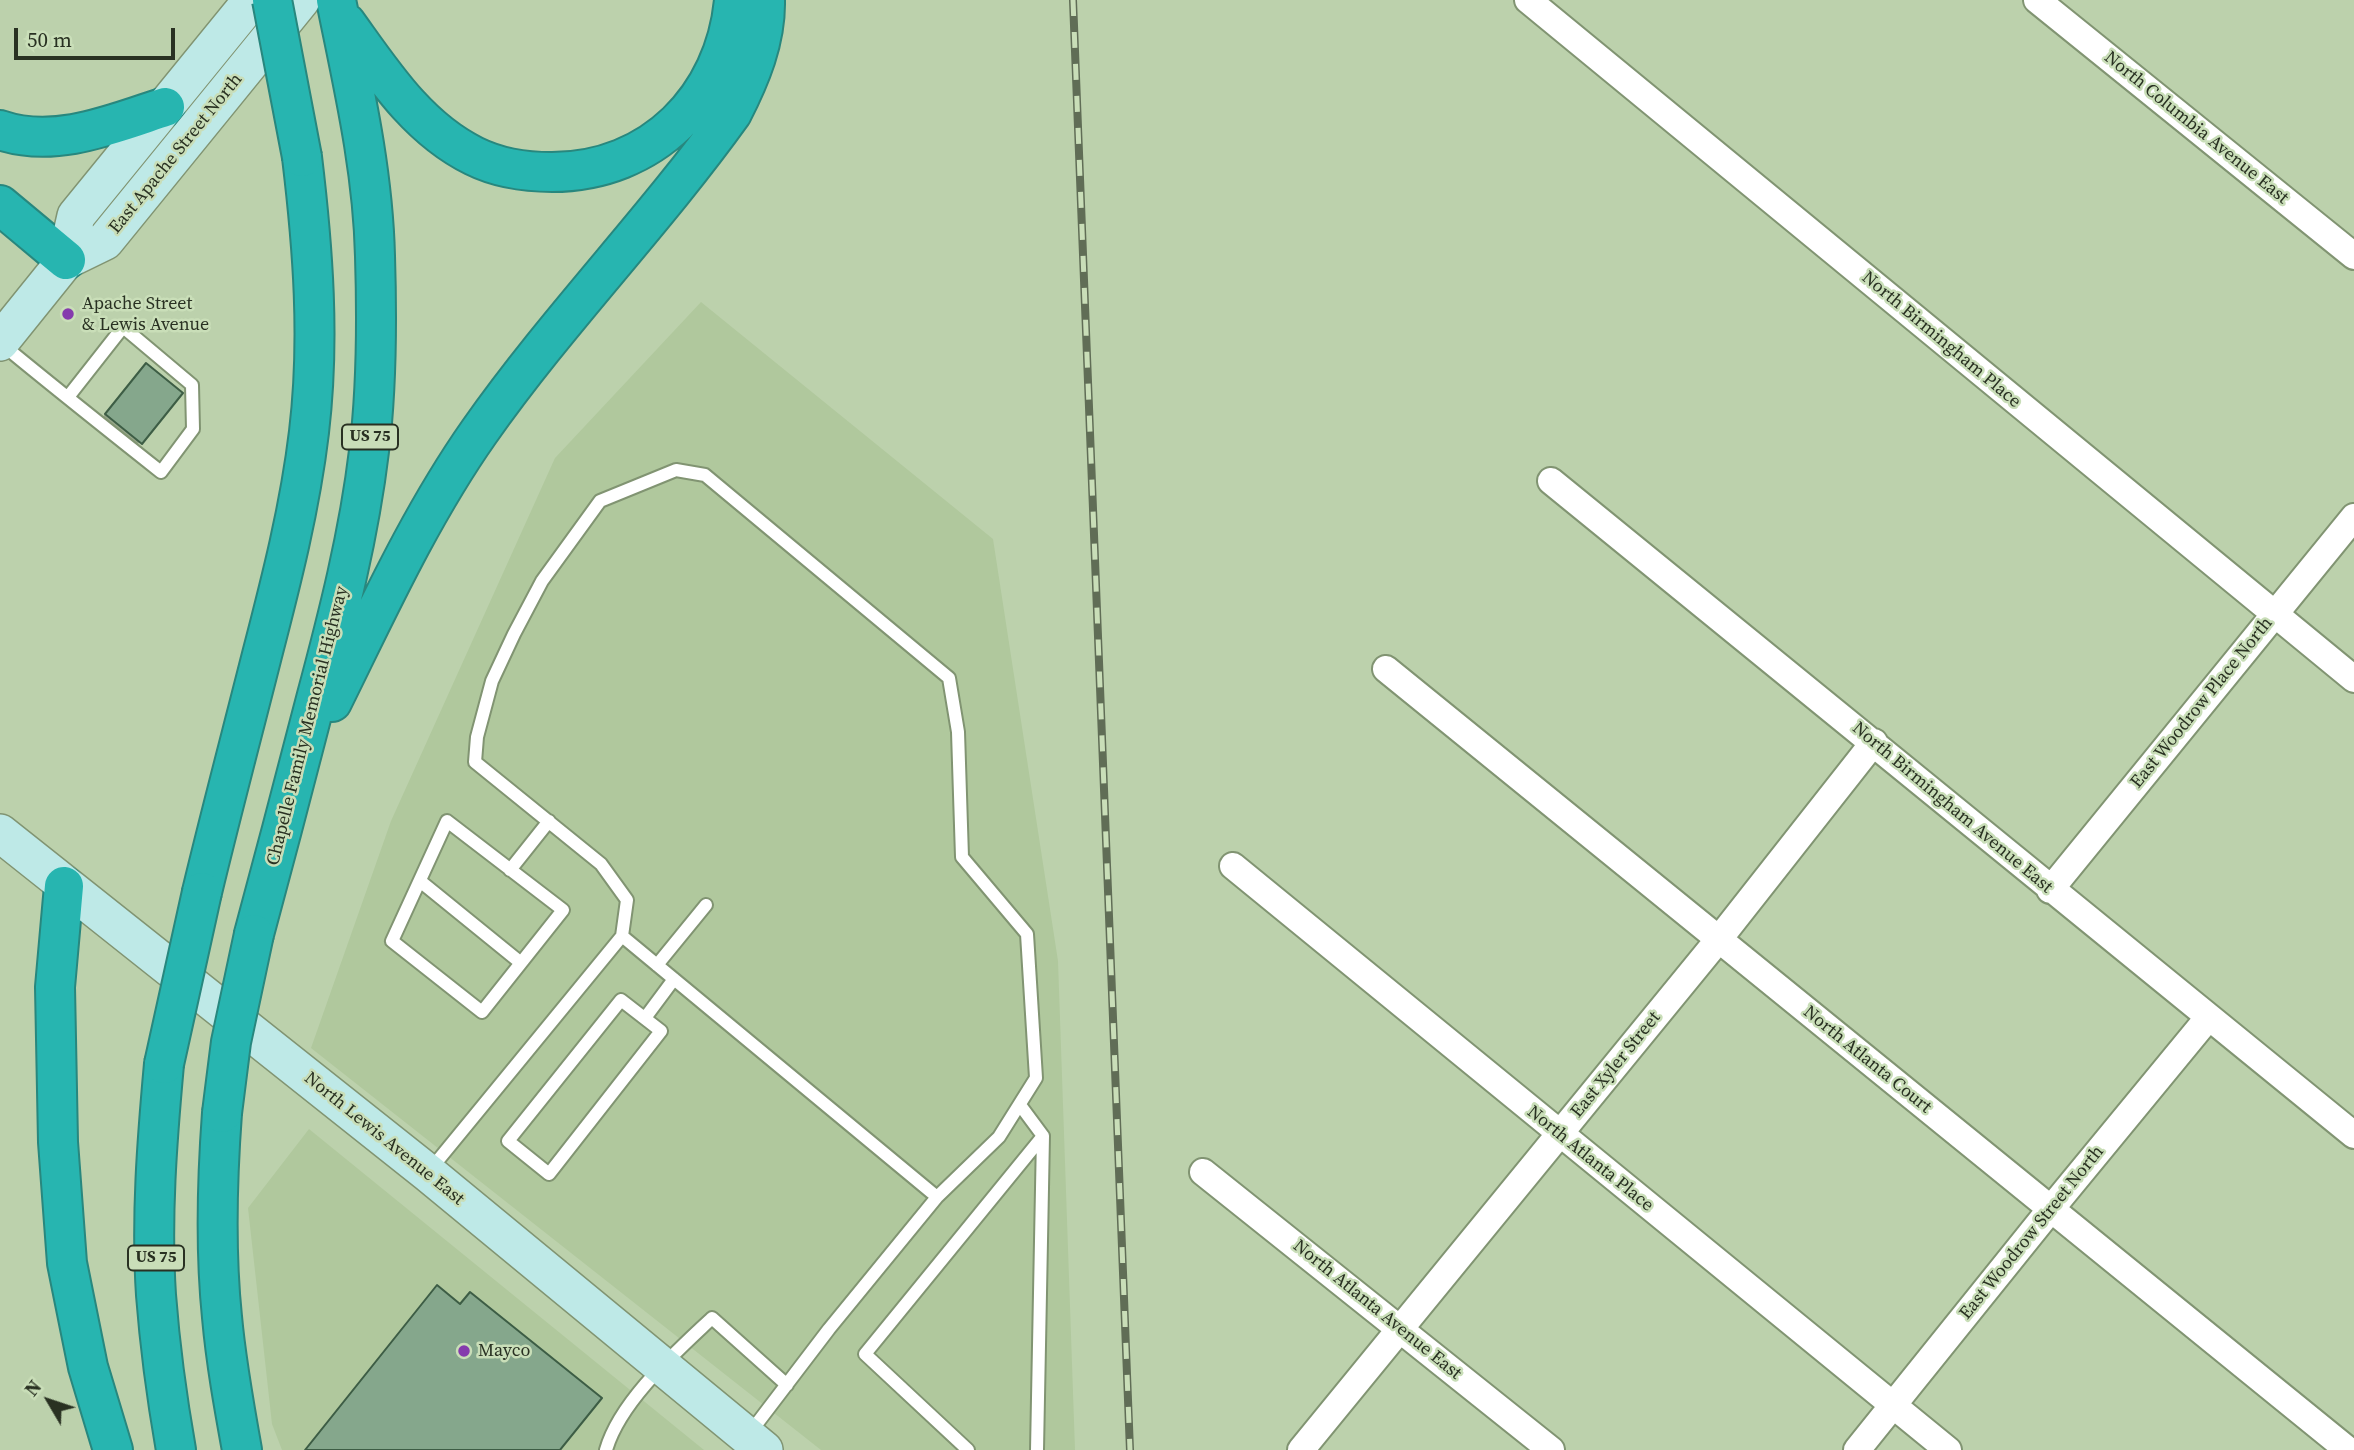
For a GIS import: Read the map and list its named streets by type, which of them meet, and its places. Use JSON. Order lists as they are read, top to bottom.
{
  "streets": {
    "highway": ["US 75", "Chapelle Family Memorial Highway"],
    "main road": ["East Apache Street North", "North Lewis Avenue East"],
    "street": [
      "North Columbia Avenue East",
      "North Birmingham Place",
      "East Woodrow Place North",
      "North Birmingham Avenue East",
      "North Atlanta Court",
      "East Xyler Street",
      "North Atlanta Place",
      "East Woodrow Street North",
      "North Atlanta Avenue East"
    ]
  },
  "crossings": [
    ["North Birmingham Place", "East Woodrow Place North"],
    ["East Woodrow Place North", "North Birmingham Avenue East"],
    ["North Birmingham Avenue East", "East Xyler Street"],
    ["North Birmingham Avenue East", "East Woodrow Street North"],
    ["North Atlanta Court", "East Xyler Street"],
    ["North Atlanta Court", "East Woodrow Street North"],
    ["East Xyler Street", "North Atlanta Place"],
    ["East Xyler Street", "North Atlanta Avenue East"],
    ["North Atlanta Place", "East Woodrow Street North"]
  ],
  "places": ["Apache Street & Lewis Avenue", "Mayco"],
  "scale_bar": "50 m",
  "north": "top left"
}
